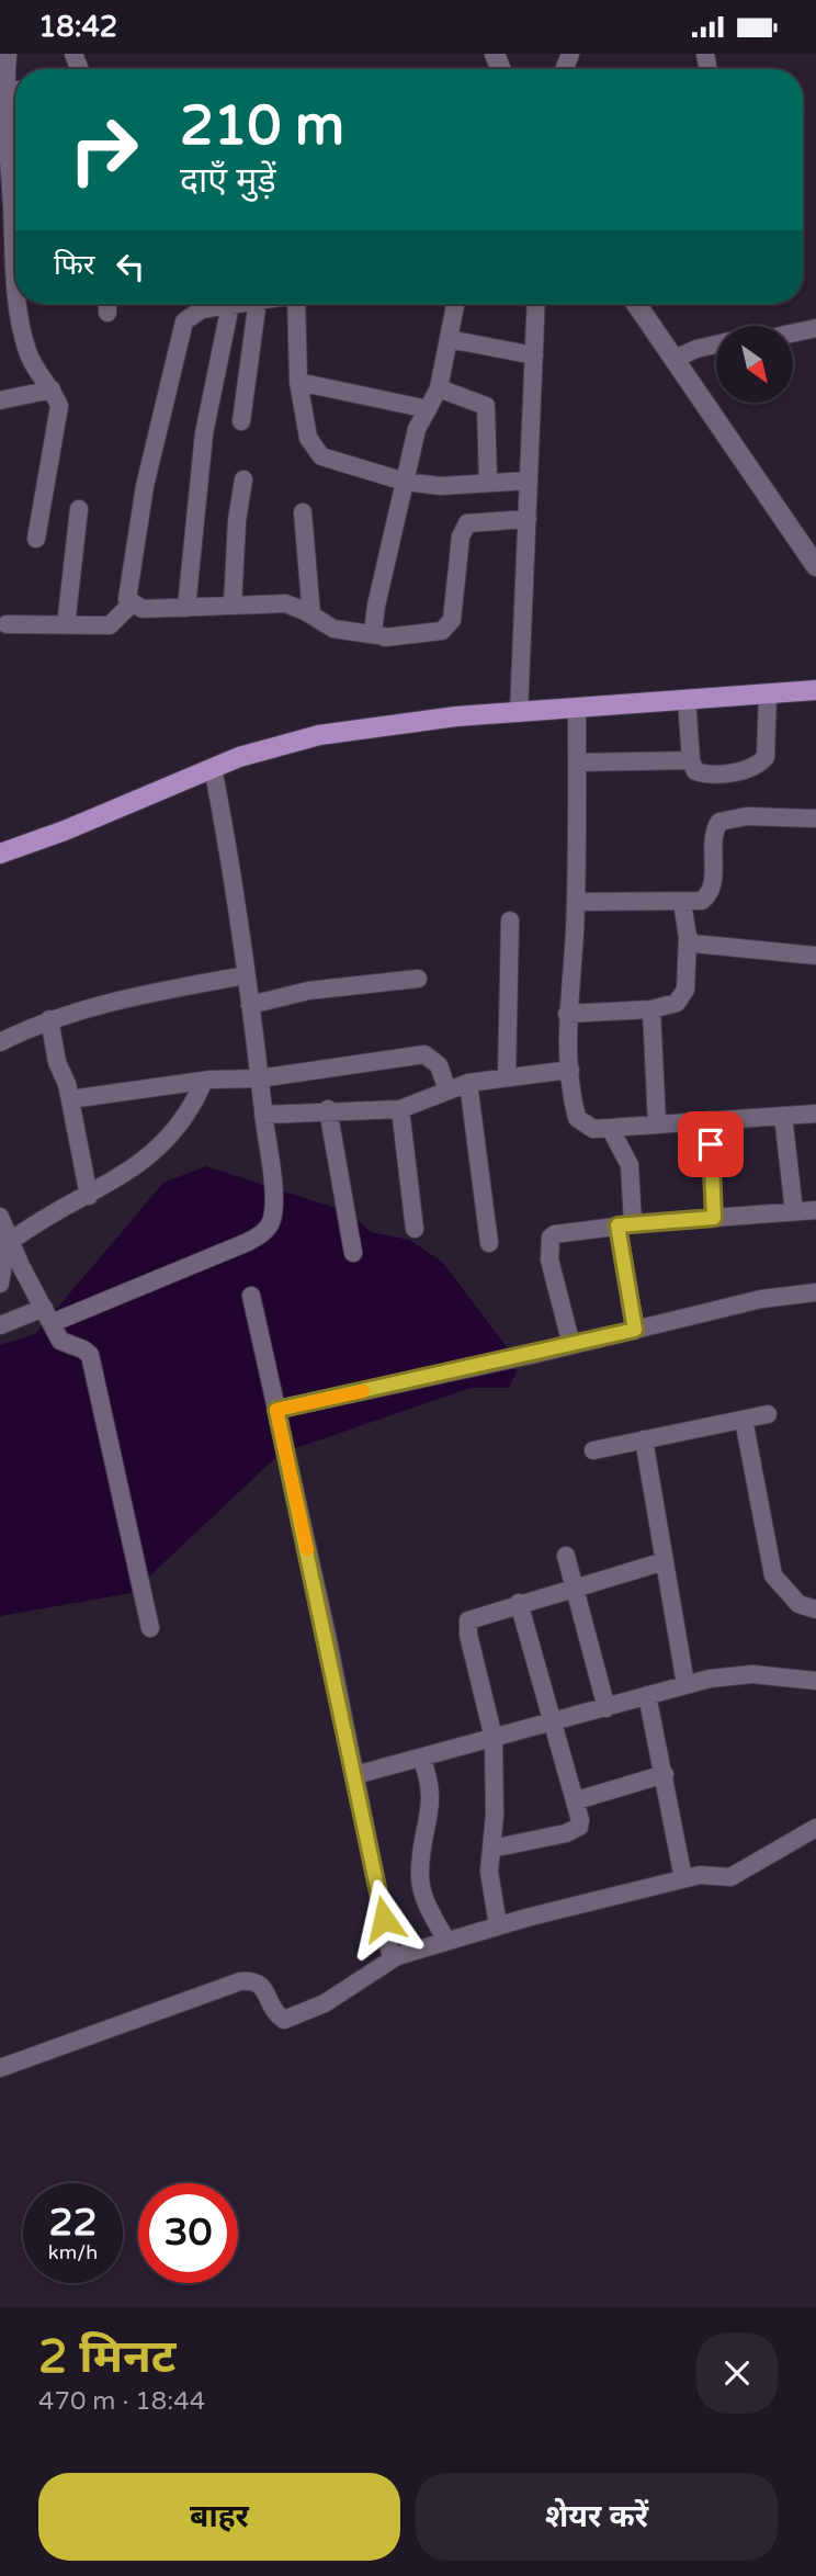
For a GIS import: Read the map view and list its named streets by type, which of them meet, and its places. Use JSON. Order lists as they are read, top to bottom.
{
  "north": "bottom right",
  "page": {
    "status": "18:42",
    "turn": ["210 m", "दाएँ मुड़ें"],
    "then": "फिर",
    "speed": "22 km/h",
    "limit": "30",
    "heading": ["2 मिनट", "470 m · 18:44"],
    "buttons": ["बाहर", "शेयर करें"]
  }
}
